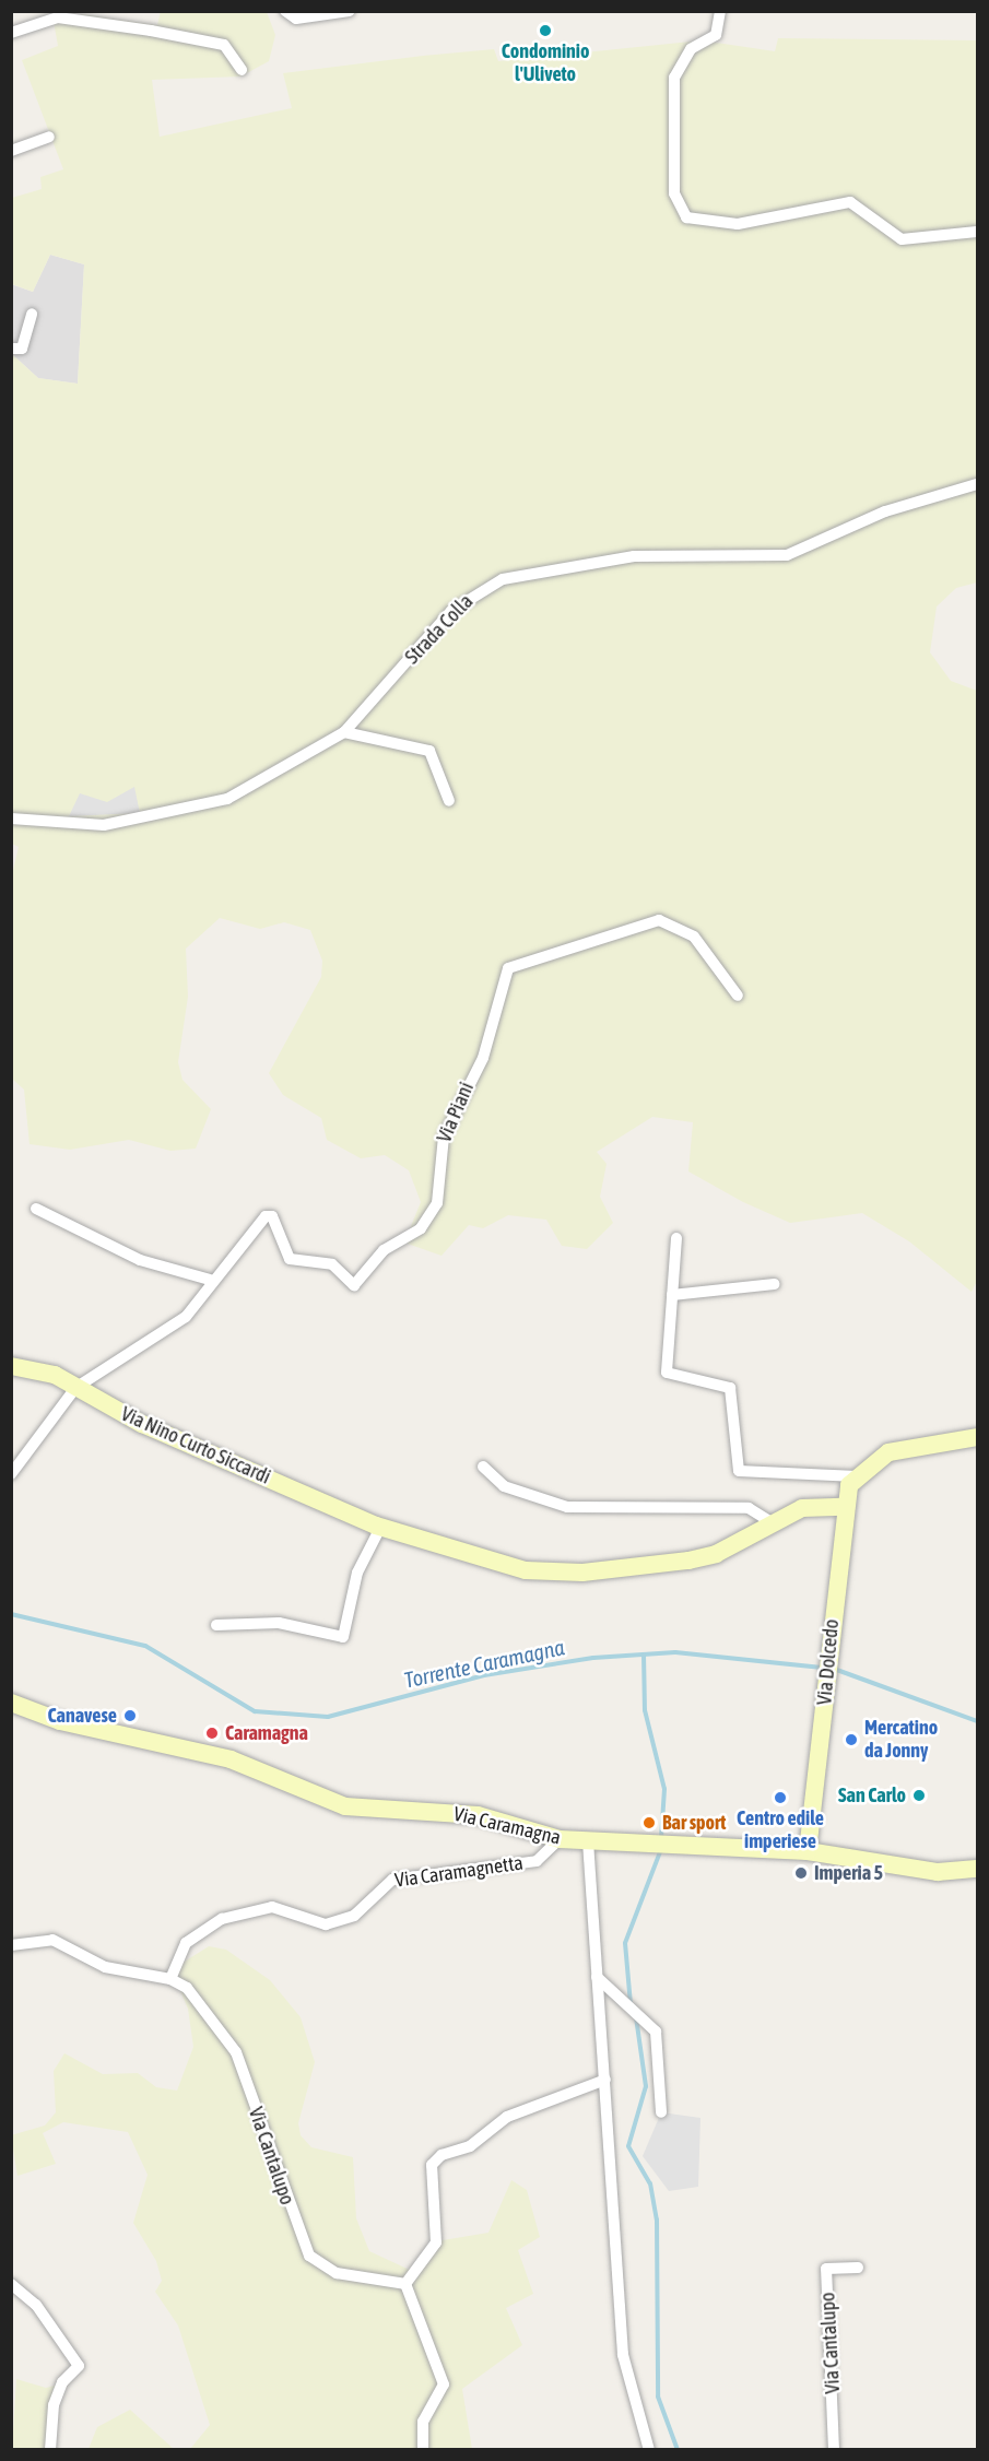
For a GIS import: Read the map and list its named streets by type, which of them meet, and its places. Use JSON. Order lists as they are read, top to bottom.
{
  "streets": {
    "street": [
      "Strada Colla",
      "Via Piani",
      "Via Nino Curto Siccardi",
      "Via Dolcedo",
      "Via Caramagna",
      "Via Caramagnetta",
      "Via Cantalupo"
    ]
  },
  "crossings": [
    ["Via Piani", "Via Nino Curto Siccardi"],
    ["Via Nino Curto Siccardi", "Via Dolcedo"],
    ["Via Dolcedo", "Via Caramagna"],
    ["Via Caramagna", "Via Caramagnetta"],
    ["Via Caramagnetta", "Via Cantalupo"]
  ],
  "water": ["Torrente Caramagna"],
  "places": [
    "Condominio l'Uliveto",
    "Canavese",
    "Caramagna",
    "Mercatino da Jonny",
    "San Carlo",
    "Centro edile imperiese",
    "Bar sport",
    "Imperia 5"
  ]
}
